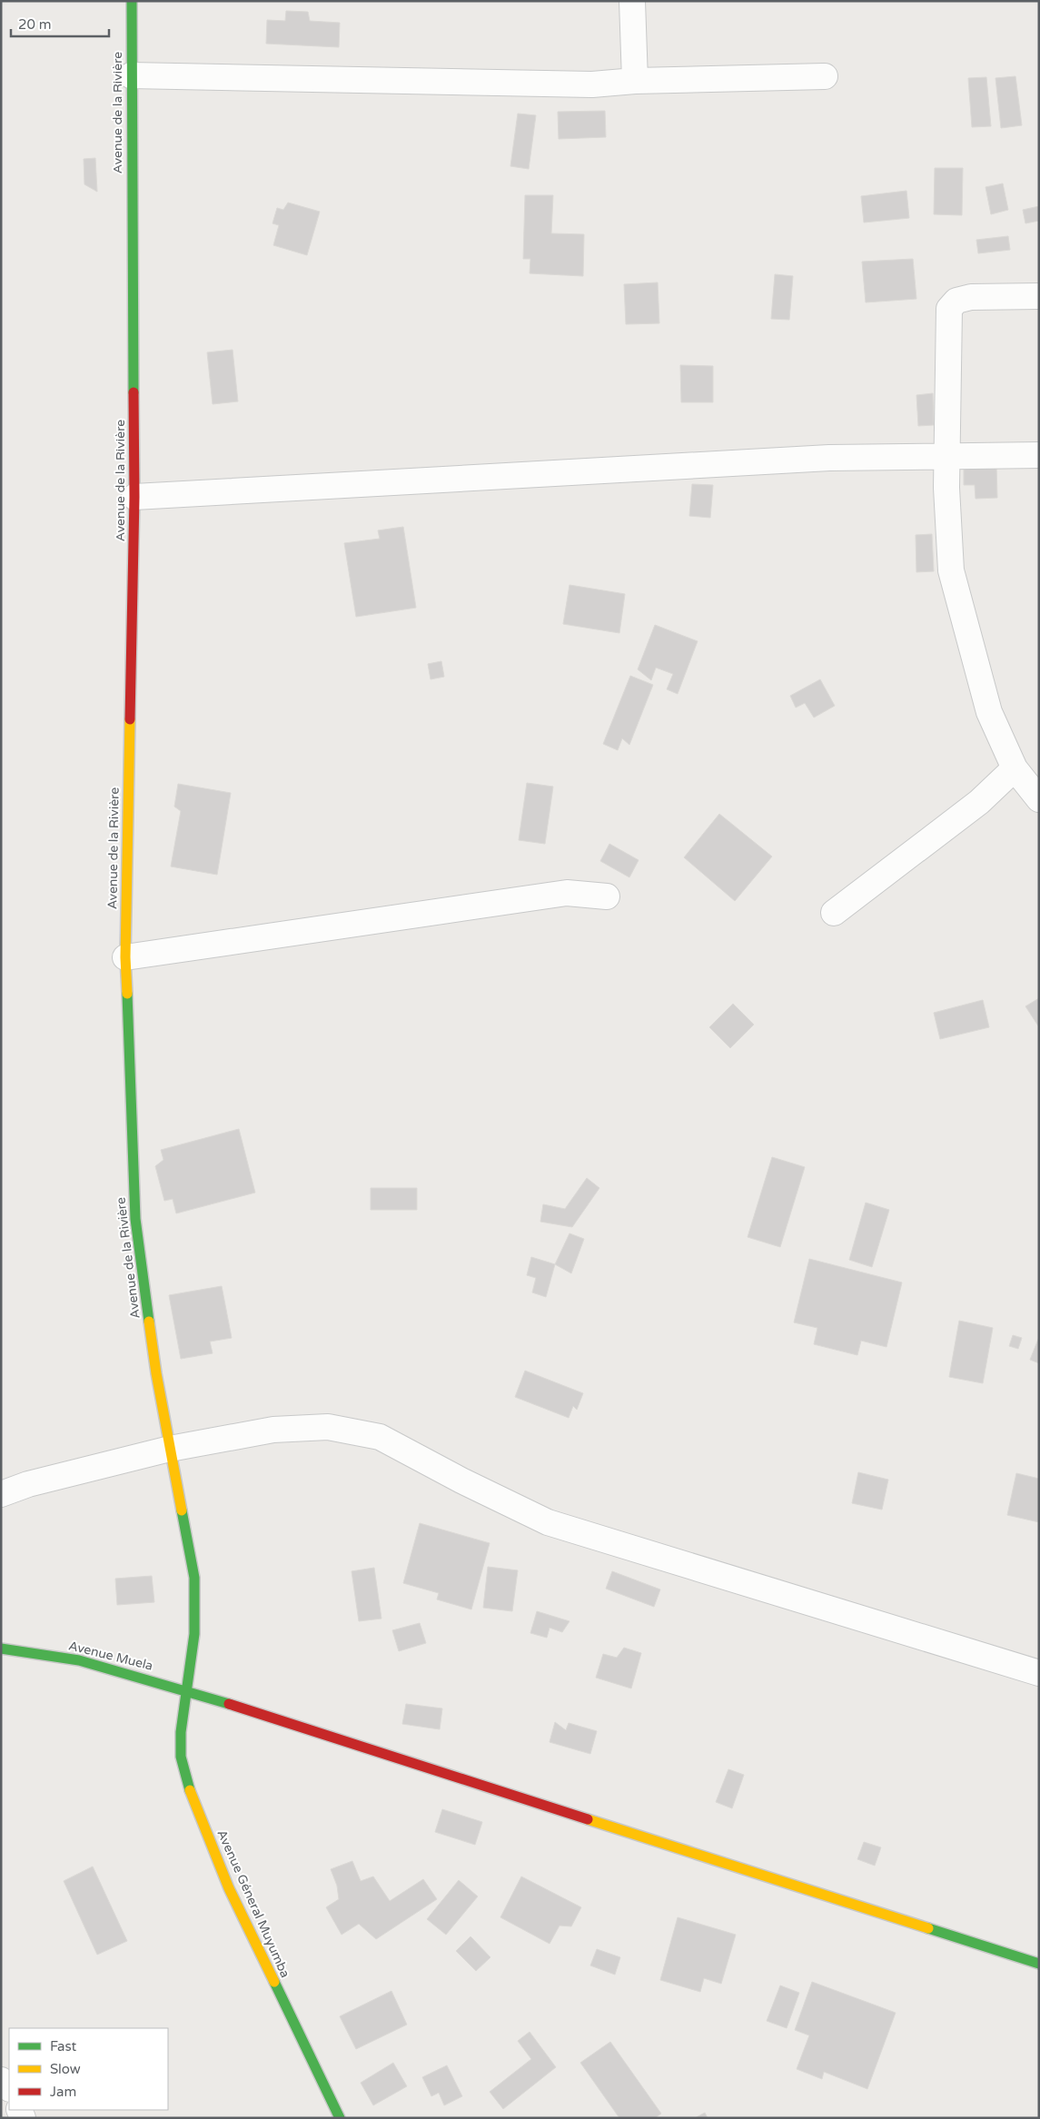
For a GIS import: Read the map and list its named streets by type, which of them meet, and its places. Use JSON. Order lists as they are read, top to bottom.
{
  "streets": {
    "street": ["Avenue de la Rivière", "Avenue Muela", "Avenue Géneral Muyumba"]
  },
  "crossings": [
    ["Avenue de la Rivière", "Avenue Muela"],
    ["Avenue de la Rivière", "Avenue Géneral Muyumba"],
    ["Avenue Muela", "Avenue Géneral Muyumba"]
  ],
  "legend": ["Fast", "Slow", "Jam"],
  "scale_bar": "20 m"
}
